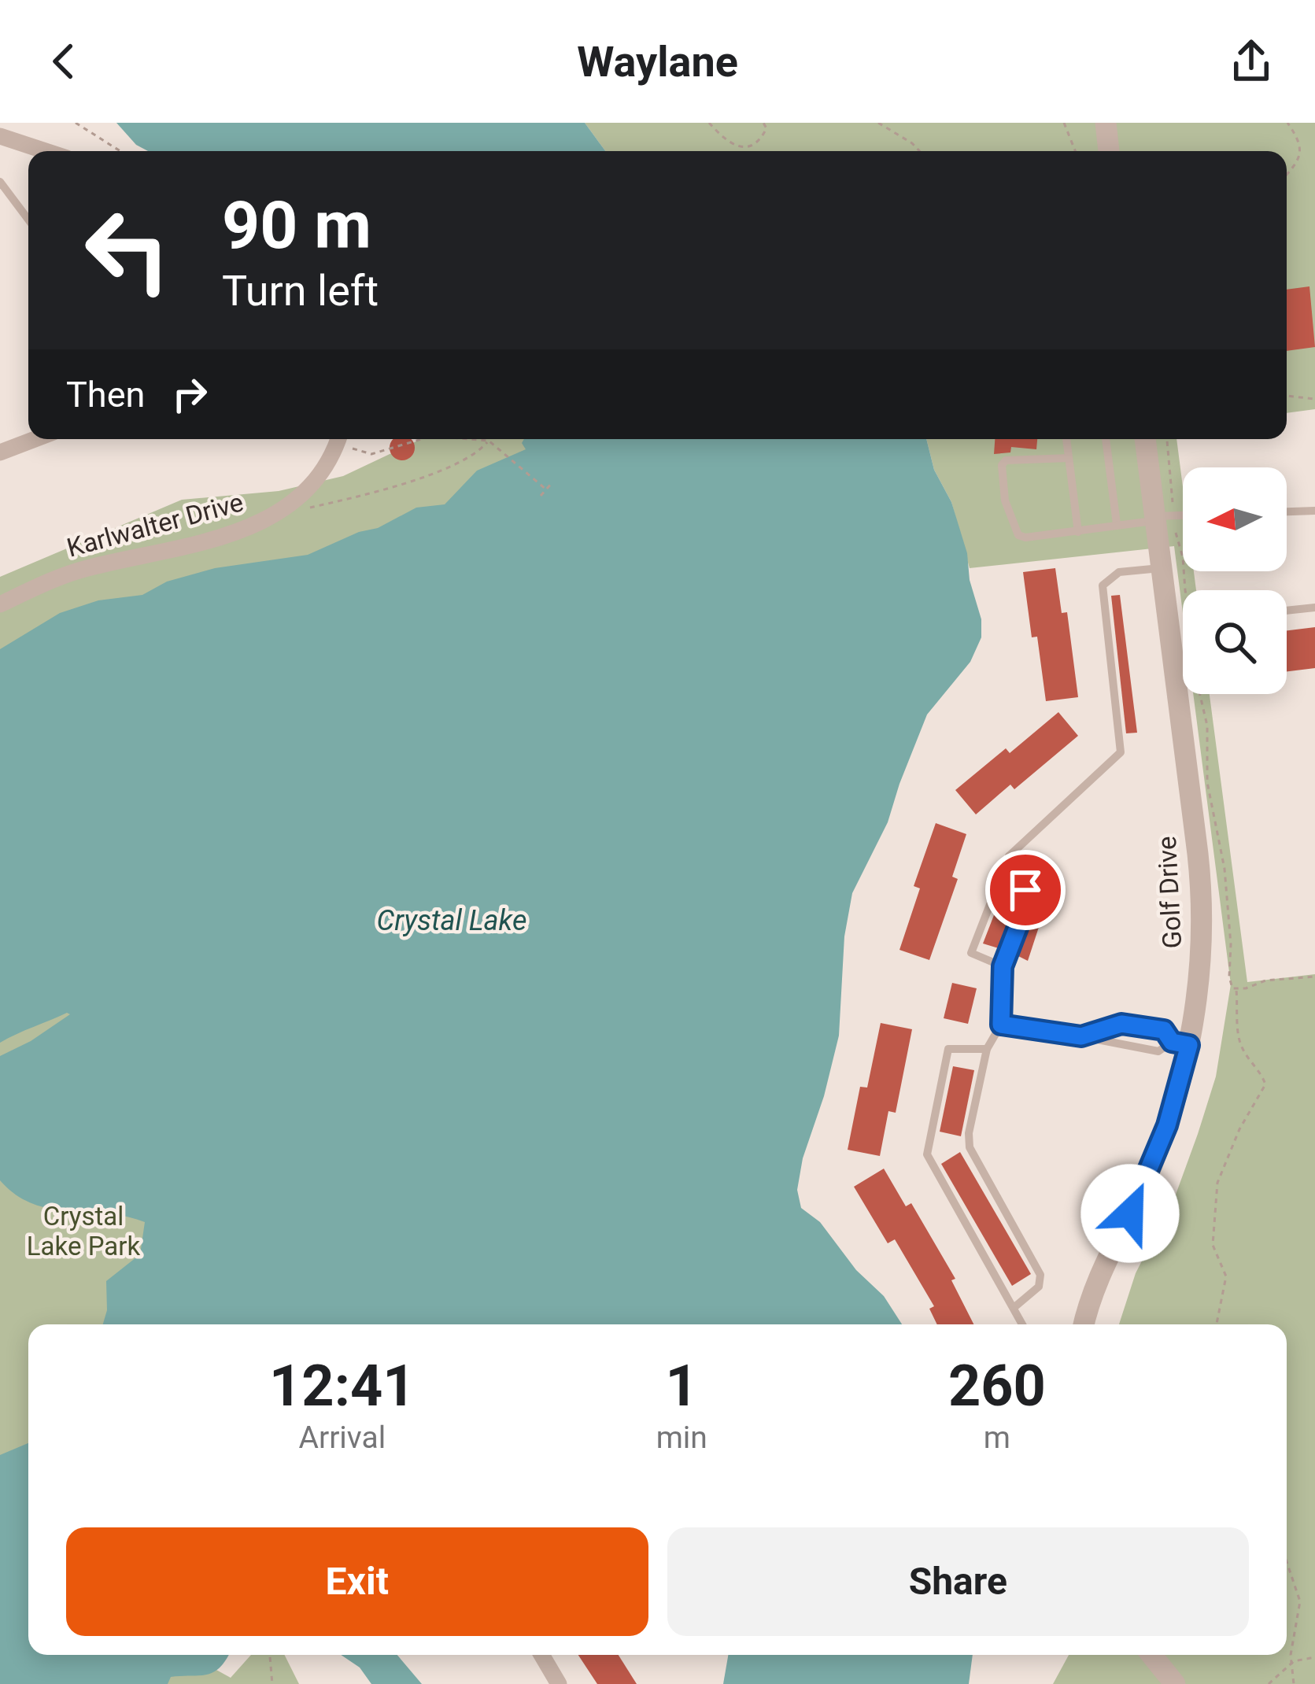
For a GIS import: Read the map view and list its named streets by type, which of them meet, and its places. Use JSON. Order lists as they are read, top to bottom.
{
  "streets": {
    "street": ["Karlwalter Drive", "Golf Drive"]
  },
  "water": ["Crystal Lake"],
  "parks": ["Crystal Lake Park"],
  "north": "left",
  "page": {
    "header": "Waylane",
    "turn": ["90 m", "Turn left"],
    "then": "Then",
    "eta": [
      "12:41",
      "Arrival",
      "1",
      "min",
      "260",
      "m"
    ],
    "buttons": ["Exit", "Share"]
  }
}
